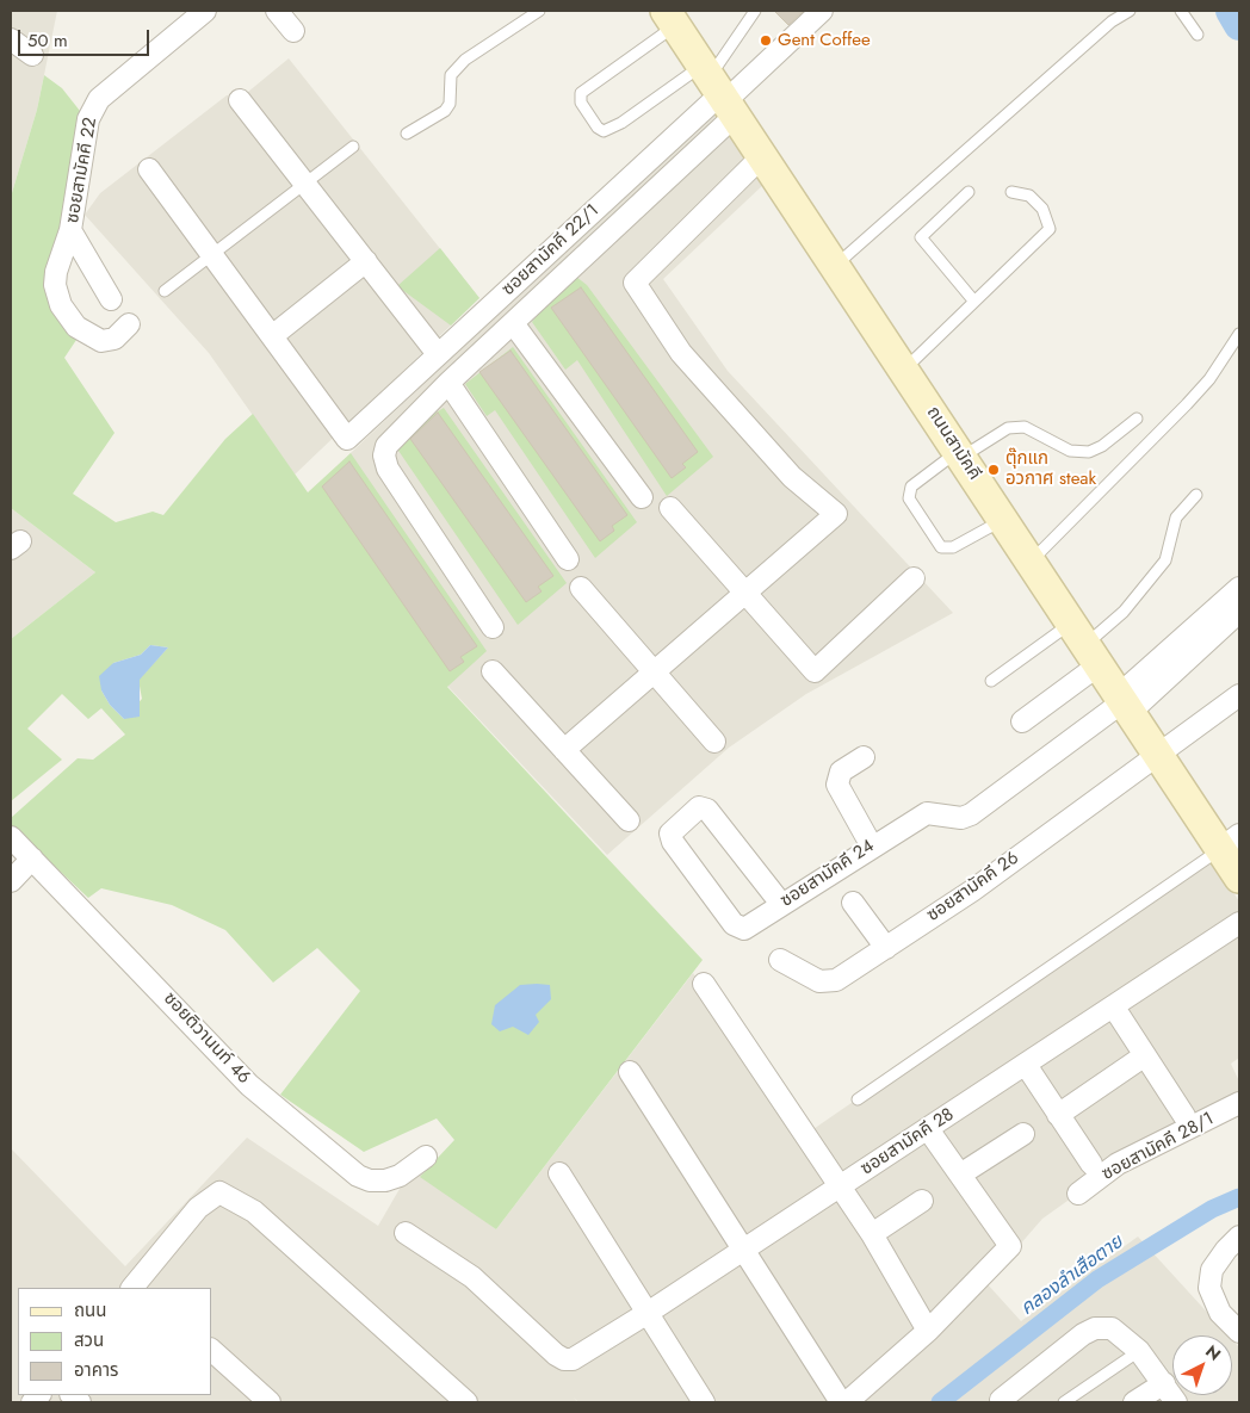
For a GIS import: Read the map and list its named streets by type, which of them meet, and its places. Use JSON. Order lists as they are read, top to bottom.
{
  "streets": {
    "main road": ["ถนนสามัคคี"],
    "street": [
      "ซอยสามัคคี 22",
      "ซอยสามัคคี 22/1",
      "ซอยสามัคคี 24",
      "ซอยสามัคคี 26",
      "ซอยติวานนท์ 46",
      "ซอยสามัคคี 28",
      "ซอยสามัคคี 28/1"
    ]
  },
  "crossings": [
    ["ซอยสามัคคี 22/1", "ถนนสามัคคี"],
    ["ถนนสามัคคี", "ซอยสามัคคี 24"],
    ["ถนนสามัคคี", "ซอยสามัคคี 26"]
  ],
  "water": ["คลองลำเสือตาย"],
  "places": ["Gent Coffee", "ตุ๊กแก อวกาศ steak"],
  "legend": ["ถนน", "สวน", "อาคาร"],
  "scale_bar": "50 m",
  "north": "top right"
}
